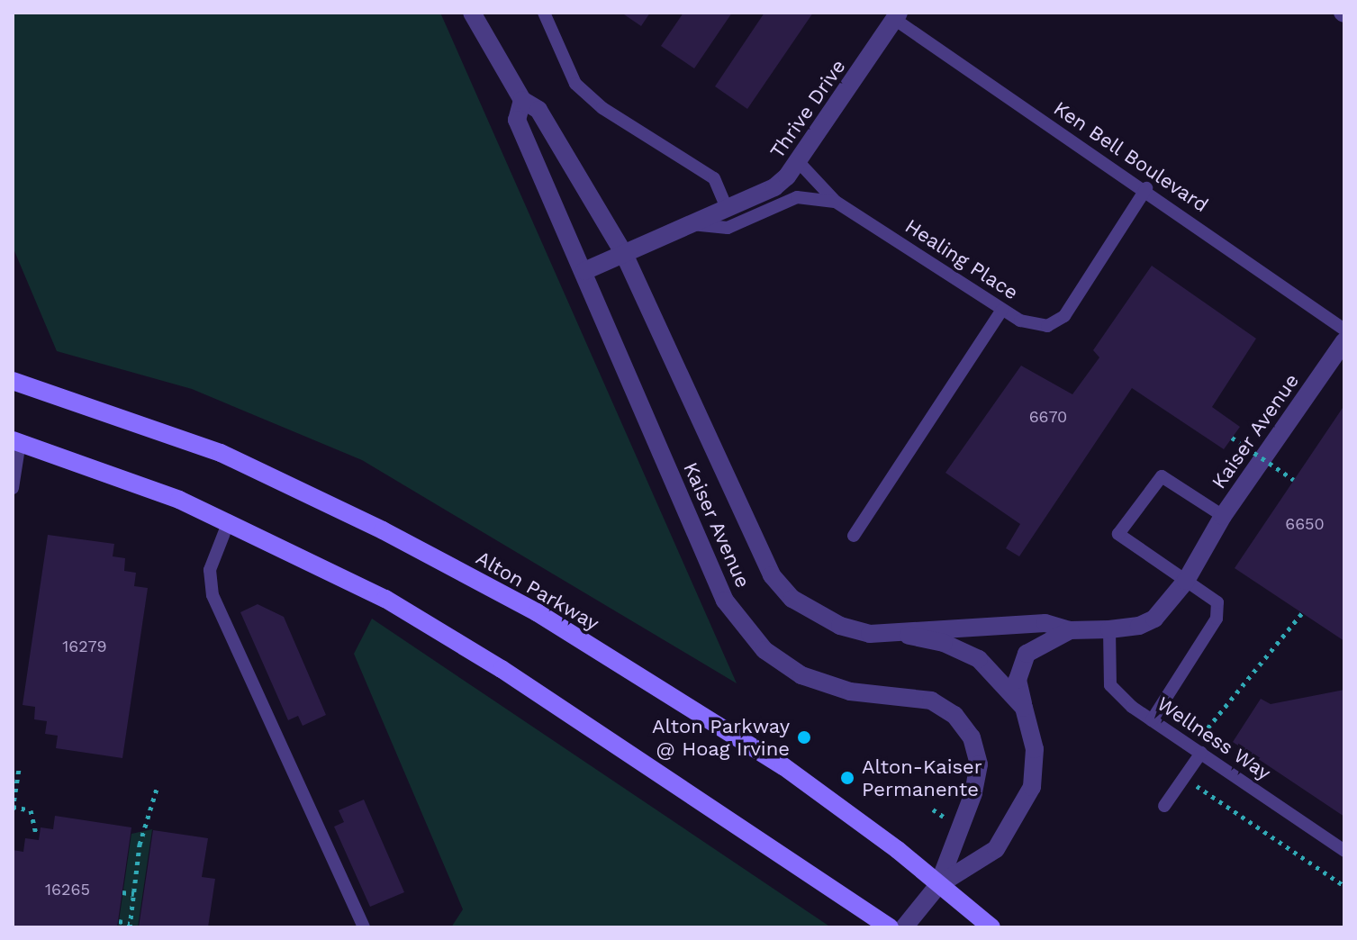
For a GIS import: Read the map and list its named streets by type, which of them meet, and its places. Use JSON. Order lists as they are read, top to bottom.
{
  "streets": {
    "main road": ["Alton Parkway"],
    "street": ["Thrive Drive", "Kaiser Avenue"],
    "lane": ["Ken Bell Boulevard", "Healing Place", "Wellness Way"]
  },
  "crossings": [
    ["Thrive Drive", "Ken Bell Boulevard"],
    ["Thrive Drive", "Healing Place"],
    ["Thrive Drive", "Kaiser Avenue"],
    ["Ken Bell Boulevard", "Healing Place"],
    ["Kaiser Avenue", "Alton Parkway"],
    ["Kaiser Avenue", "Wellness Way"]
  ],
  "places": ["Alton Parkway @ Hoag Irvine", "Alton-Kaiser Permanente"],
  "house_numbers": [
    "6670",
    "6650",
    "16279",
    "16265"
  ]
}
